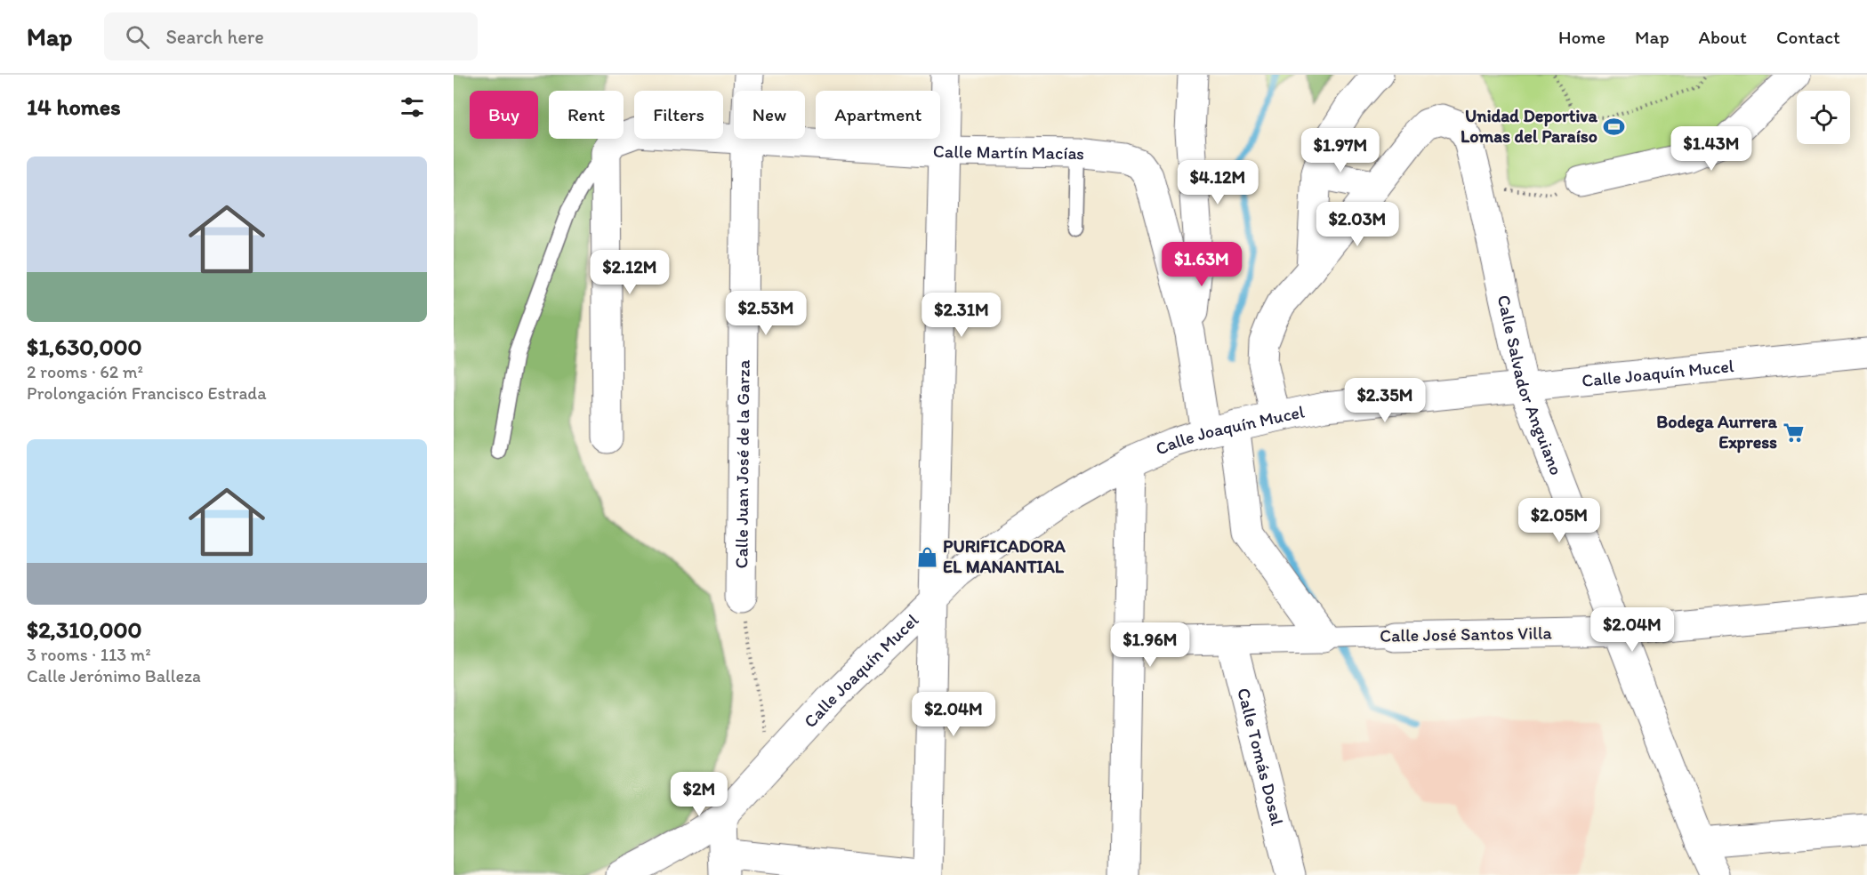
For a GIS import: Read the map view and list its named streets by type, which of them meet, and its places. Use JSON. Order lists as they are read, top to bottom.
{
  "streets": {
    "street": [
      "Calle Martín Macías",
      "Calle Joaquín Mucel",
      "Calle Salvador Anguiano",
      "Calle Juan José de la Garza",
      "Calle José Santos Villa",
      "Calle Tomás Dosal"
    ]
  },
  "crossings": [
    ["Calle Martín Macías", "Calle Joaquín Mucel"],
    ["Calle Martín Macías", "Calle Juan José de la Garza"],
    ["Calle Joaquín Mucel", "Calle Salvador Anguiano"],
    ["Calle Salvador Anguiano", "Calle José Santos Villa"],
    ["Calle José Santos Villa", "Calle Tomás Dosal"]
  ],
  "places": {
    "sports": ["Unidad Deportiva Lomas del Paraíso"],
    "supermarket": ["Bodega Aurrera Express"],
    "shop": ["PURIFICADORA EL MANANTIAL"]
  },
  "page": {
    "header": "Map",
    "search": "Search here",
    "nav": [
      "Home",
      "Map",
      "About",
      "Contact"
    ],
    "heading": "14 homes",
    "chip": [
      "Buy",
      "Rent",
      "Filters",
      "New",
      "Apartment"
    ],
    "price": [
      "$1.43M",
      "$1.97M",
      "$4.12M",
      "$2.03M",
      "$1.63M",
      "$2.12M",
      "$2.53M",
      "$2.31M",
      "$2.35M",
      "$2.05M",
      "$2.04M",
      "$1.96M",
      "$2.04M",
      "$2M"
    ],
    "list": [
      {
        "name": "$1,630,000",
        "note": "2 rooms · 62 m² · Prolongación Francisco Estrada"
      },
      {
        "name": "$2,310,000",
        "note": "3 rooms · 113 m² · Calle Jerónimo Balleza"
      }
    ]
  }
}
